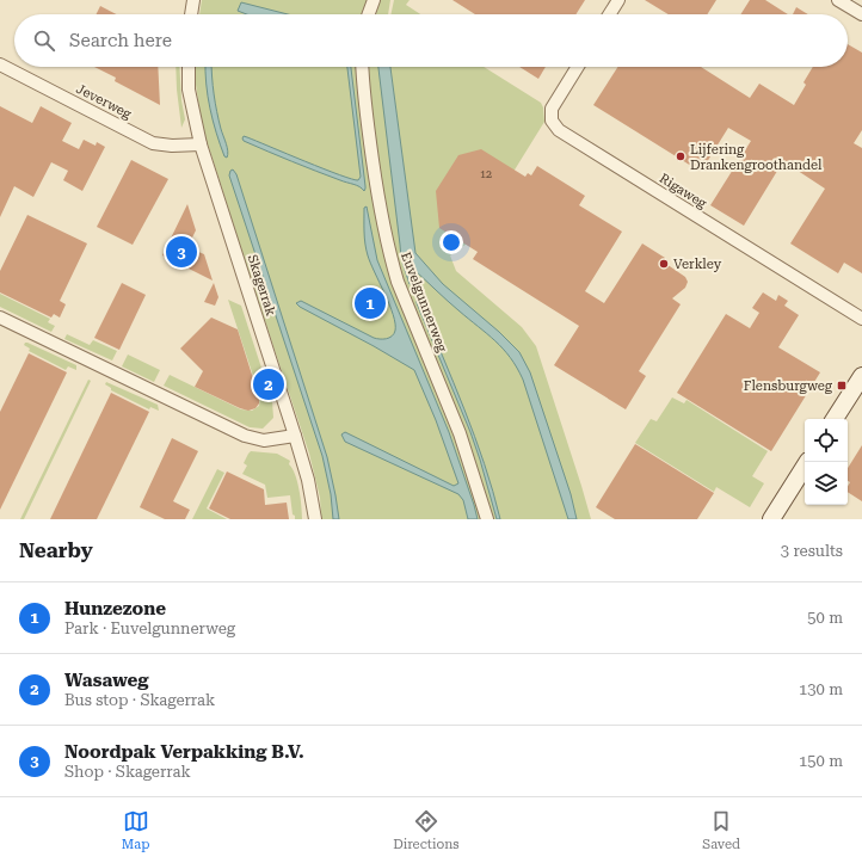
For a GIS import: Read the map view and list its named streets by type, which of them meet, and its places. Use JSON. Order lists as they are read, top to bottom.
{
  "streets": {
    "street": [
      "Jeverweg",
      "Rigaweg",
      "Skagerrak",
      "Euvelgunnerweg"
    ]
  },
  "crossings": [
    ["Jeverweg", "Skagerrak"]
  ],
  "places": {
    "other": ["Lijfering Drankengroothandel", "Verkley"],
    "transit": ["Flensburgweg"]
  },
  "house_numbers": ["12"],
  "page": {
    "search": "Search here",
    "pins": ["3", "1", "2"],
    "heading": ["Nearby", "3 results"],
    "list": [
      {
        "mark": "1",
        "name": "Hunzezone",
        "note": "Park · Euvelgunnerweg",
        "value": "50 m"
      },
      {
        "mark": "2",
        "name": "Wasaweg",
        "note": "Bus stop · Skagerrak",
        "value": "130 m"
      },
      {
        "mark": "3",
        "name": "Noordpak Verpakking B.V.",
        "note": "Shop · Skagerrak",
        "value": "150 m"
      }
    ],
    "nav": ["Map", "Directions", "Saved"]
  }
}
